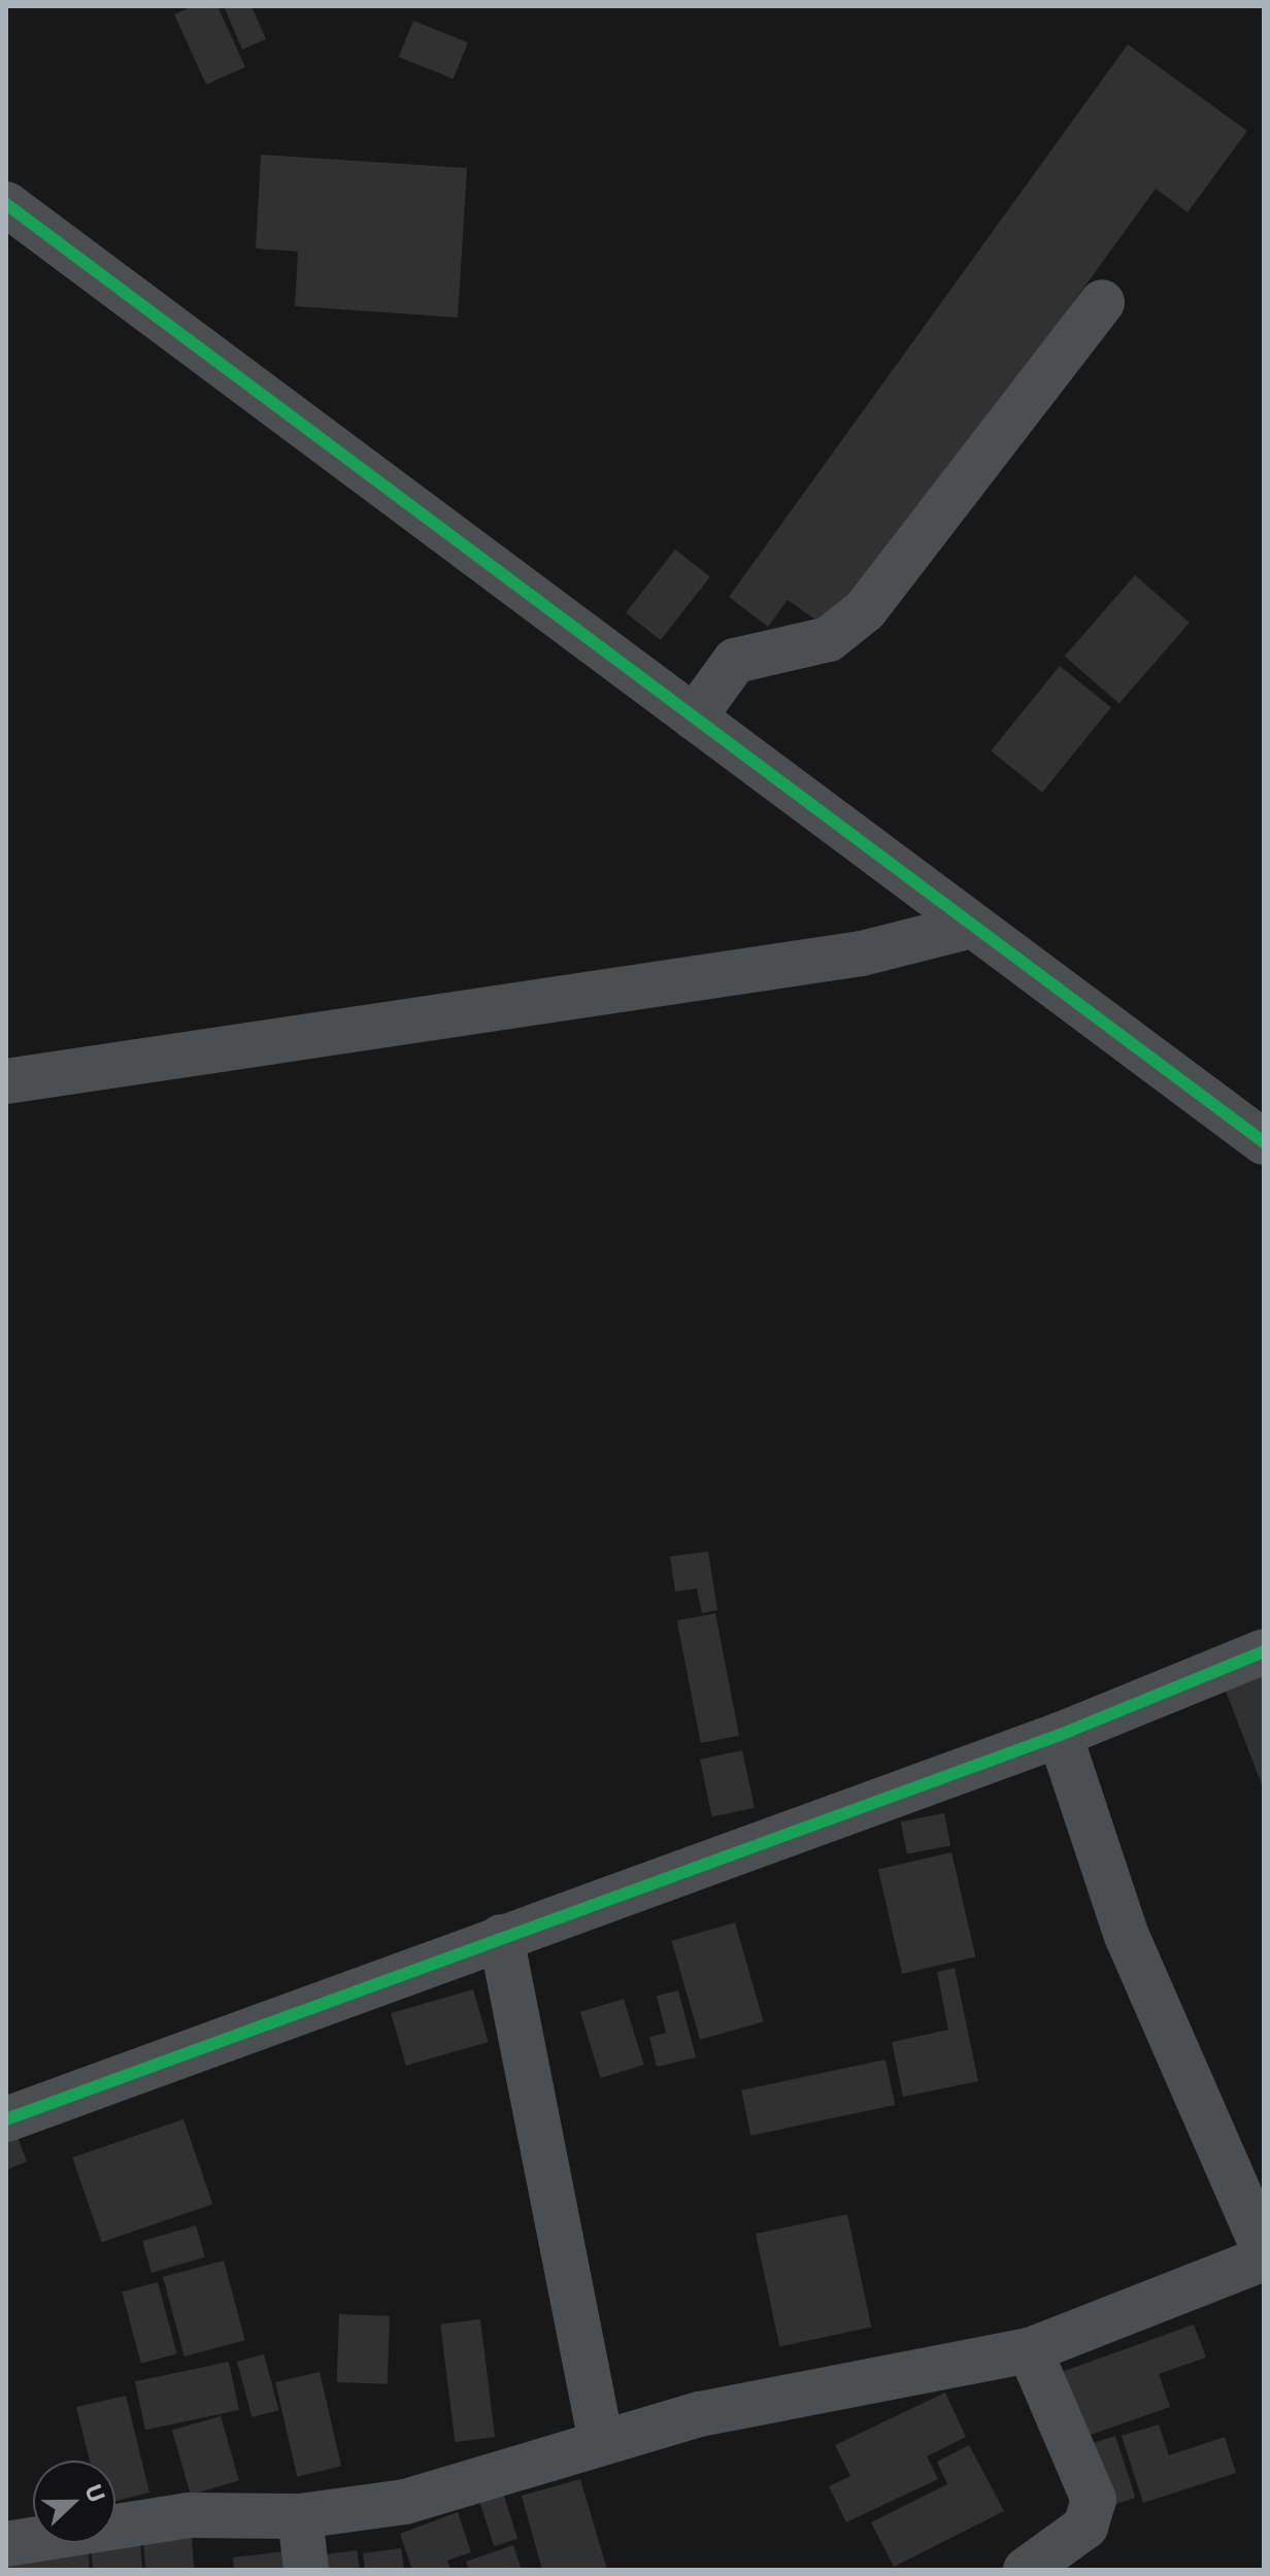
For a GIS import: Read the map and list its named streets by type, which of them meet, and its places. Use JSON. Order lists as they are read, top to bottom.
{
  "north": "right"
}
